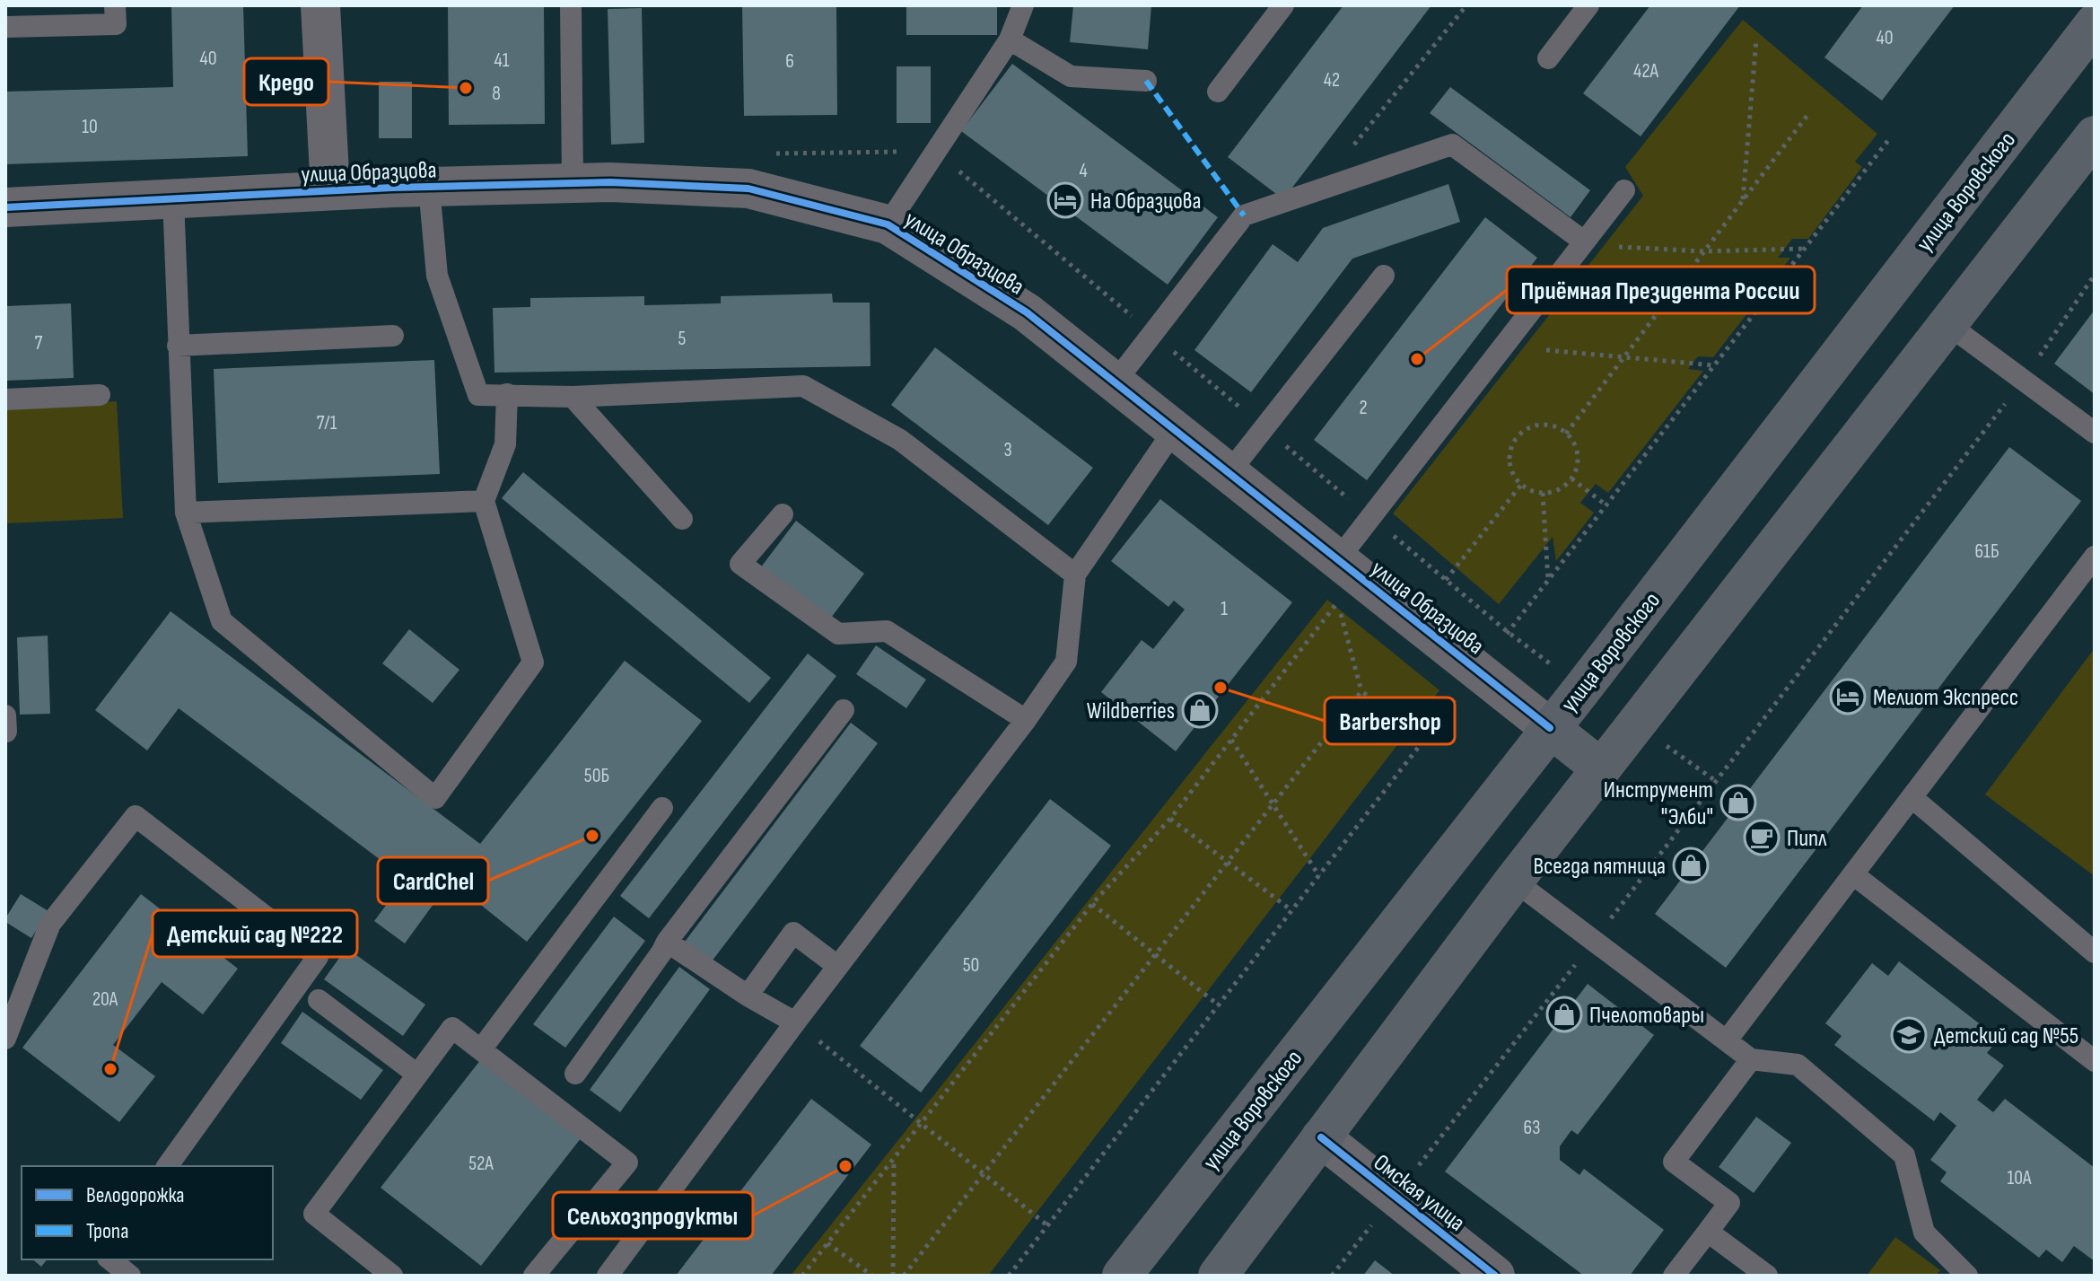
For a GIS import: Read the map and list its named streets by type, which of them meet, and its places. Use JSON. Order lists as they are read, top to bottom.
{
  "streets": {
    "main road": ["улица Воровского"],
    "street": ["улица Образцова", "Омская улица"]
  },
  "crossings": [
    ["улица Образцова", "улица Воровского"]
  ],
  "places": {
    "other": [
      "Кредо",
      "Приёмная Президента России",
      "Barbershop",
      "CardChel",
      "Детский сад №222",
      "Сельхозпродукты"
    ],
    "hotel": ["На Образцова", "Мелиот Экспресс"],
    "shop": [
      "Wildberries",
      "Инструмент \"Элби\"",
      "Всегда пятница",
      "Пчелотовары"
    ],
    "cafe": ["Пипл"],
    "school or university": ["Детский сад №55"]
  },
  "house_numbers": [
    "40",
    "40",
    "41",
    "6",
    "42А",
    "42",
    "8",
    "10",
    "4",
    "5",
    "7",
    "2",
    "7/1",
    "3",
    "61Б",
    "1",
    "50Б",
    "50",
    "20А",
    "63",
    "52А",
    "10А"
  ],
  "legend": ["Велодорожка", "Тропа"]
}
